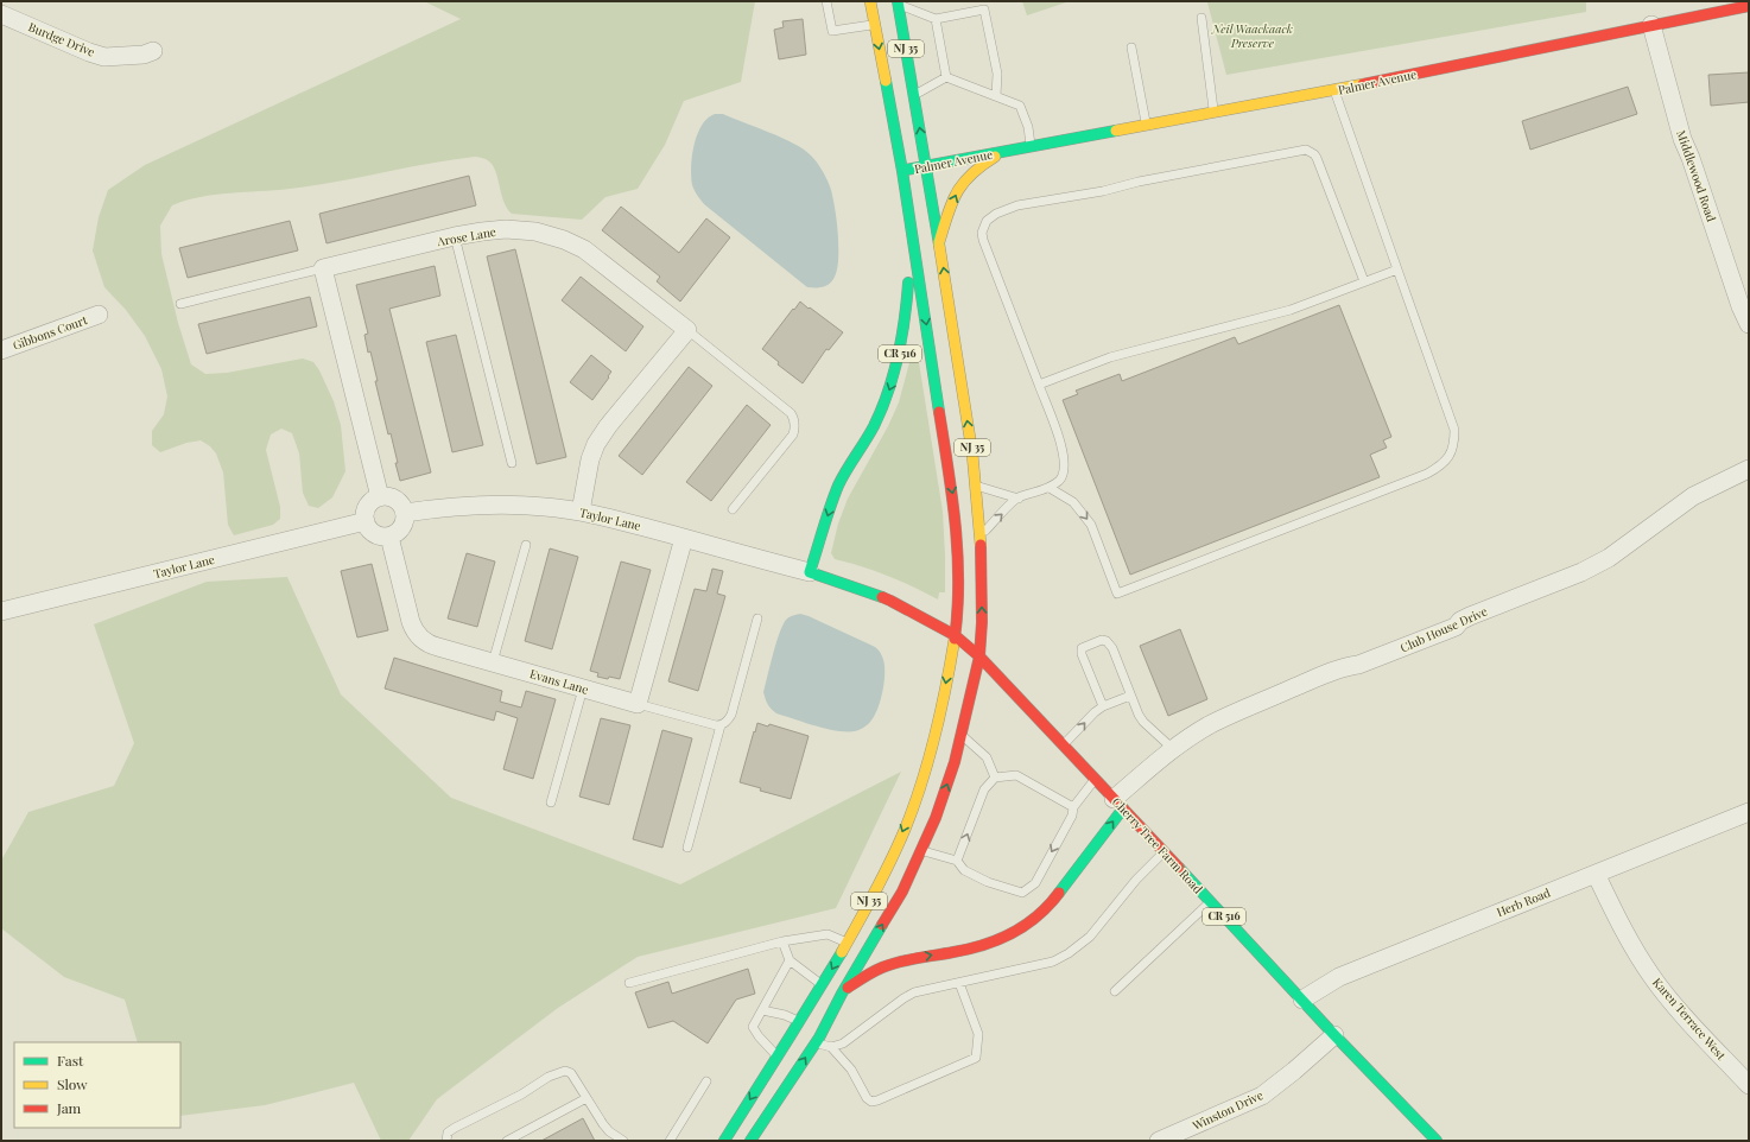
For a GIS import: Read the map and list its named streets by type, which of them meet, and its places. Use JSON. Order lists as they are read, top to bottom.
{
  "streets": {
    "main road": [
      "NJ 35",
      "Palmer Avenue",
      "CR 516",
      "Cherry Tree Farm Road"
    ],
    "street": [
      "Burdge Drive",
      "Middlewood Road",
      "Arose Lane",
      "Gibbons Court",
      "Taylor Lane",
      "Club House Drive",
      "Evans Lane",
      "Herb Road",
      "Karen Terrace West",
      "Winston Drive"
    ]
  },
  "crossings": [
    ["NJ 35", "Palmer Avenue"],
    ["NJ 35", "CR 516"],
    ["NJ 35", "Cherry Tree Farm Road"],
    ["Palmer Avenue", "Middlewood Road"],
    ["CR 516", "Taylor Lane"],
    ["CR 516", "Cherry Tree Farm Road"],
    ["Taylor Lane", "Evans Lane"],
    ["Club House Drive", "Cherry Tree Farm Road"],
    ["Cherry Tree Farm Road", "Herb Road"],
    ["Cherry Tree Farm Road", "Winston Drive"],
    ["Herb Road", "Karen Terrace West"]
  ],
  "parks": ["Neil Waackaack Preserve"],
  "legend": ["Fast", "Slow", "Jam"]
}
